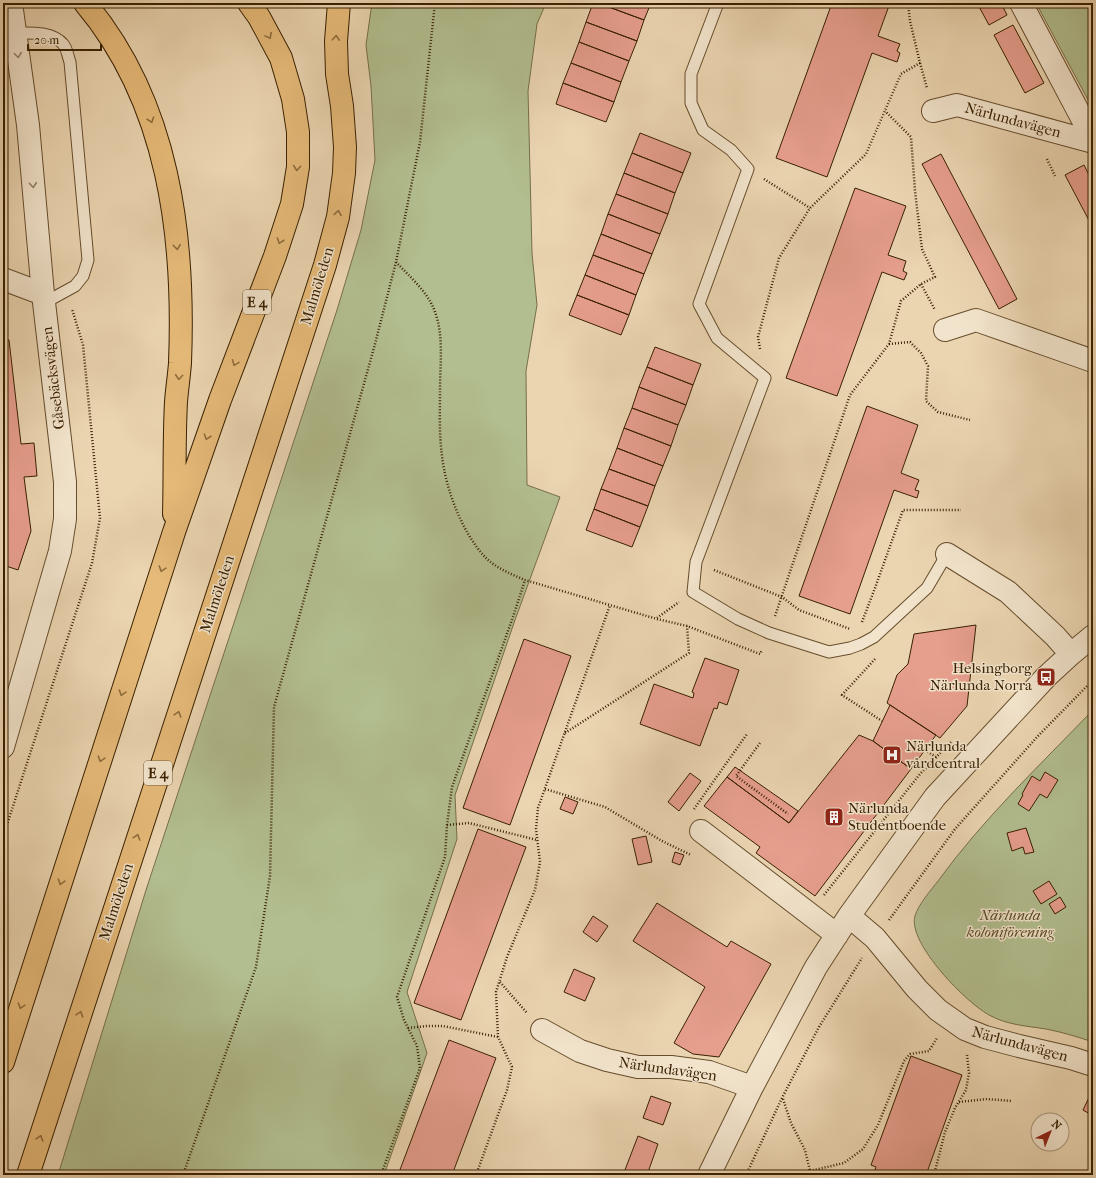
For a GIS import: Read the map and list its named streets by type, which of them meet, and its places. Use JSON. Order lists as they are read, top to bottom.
{
  "streets": {
    "highway": ["Malmöleden", "E 4"],
    "street": ["Närlundavägen", "Gåsebäcksvägen"]
  },
  "one_way": ["Gåsebäcksvägen"],
  "parks": ["Närlunda koloniförening"],
  "places": {
    "bus stop": ["Helsingborg Närlunda Norra"],
    "hospital": ["Närlunda vårdcentral"],
    "building": ["Närlunda Studentboende"]
  },
  "scale_bar": "20 m",
  "north": "top right"
}
